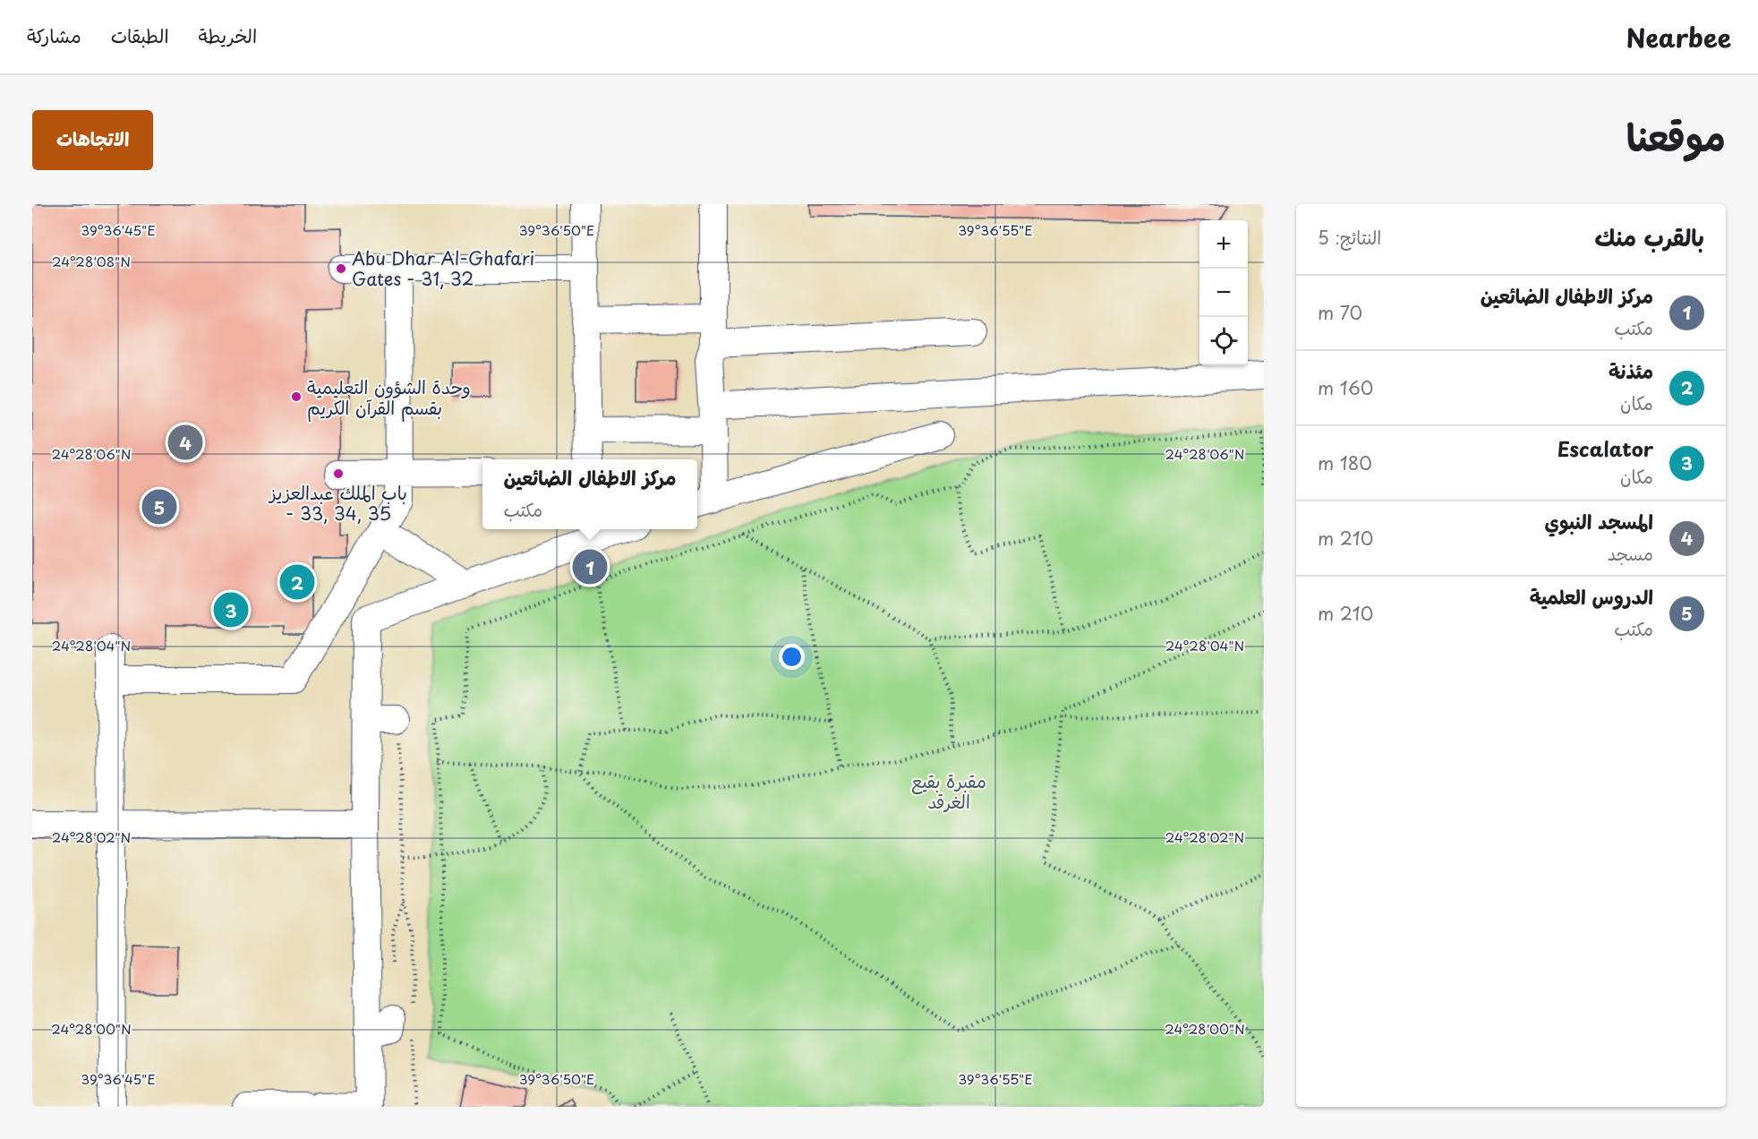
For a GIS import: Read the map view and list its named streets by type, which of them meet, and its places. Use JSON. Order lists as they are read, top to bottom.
{
  "parks": ["مقبرة بقيع الغرقد"],
  "places": ["Abu Dhar Al-Ghafari Gates - 31, 32", "وحدة الشؤون التعليمية بقسم القرآن الكريم", "باب الملك عبدالعزيز - 33, 34, 35"],
  "page": {
    "header": "Nearbee",
    "nav": ["الخريطة", "الطبقات", "مشاركة"],
    "title": "موقعنا",
    "buttons": "الاتجاهات",
    "heading": ["بالقرب منك", "النتائج: 5"],
    "map_buttons": ["+", "−"],
    "list": [
      {
        "mark": "1",
        "name": "مركز الاطفال الضائعين",
        "note": "مكتب",
        "value": "70 m"
      },
      {
        "mark": "2",
        "name": "مئذنة",
        "note": "مكان",
        "value": "160 m"
      },
      {
        "mark": "3",
        "name": "Escalator",
        "note": "مكان",
        "value": "180 m"
      },
      {
        "mark": "4",
        "name": "المسجد النبوي",
        "note": "مسجد",
        "value": "210 m"
      },
      {
        "mark": "5",
        "name": "الدروس العلمية",
        "note": "مكتب",
        "value": "210 m"
      }
    ],
    "pins": [
      "4",
      "5",
      "1",
      "2",
      "3"
    ],
    "popup": ["مركز الاطفال الضائعين", "مكتب"]
  },
  "coordinates": [
    "39°36'45\"E",
    "39°36'50\"E",
    "39°36'55\"E",
    "24°28'08\"N",
    "24°28'06\"N",
    "24°28'04\"N",
    "24°28'02\"N",
    "24°28'00\"N"
  ]
}
